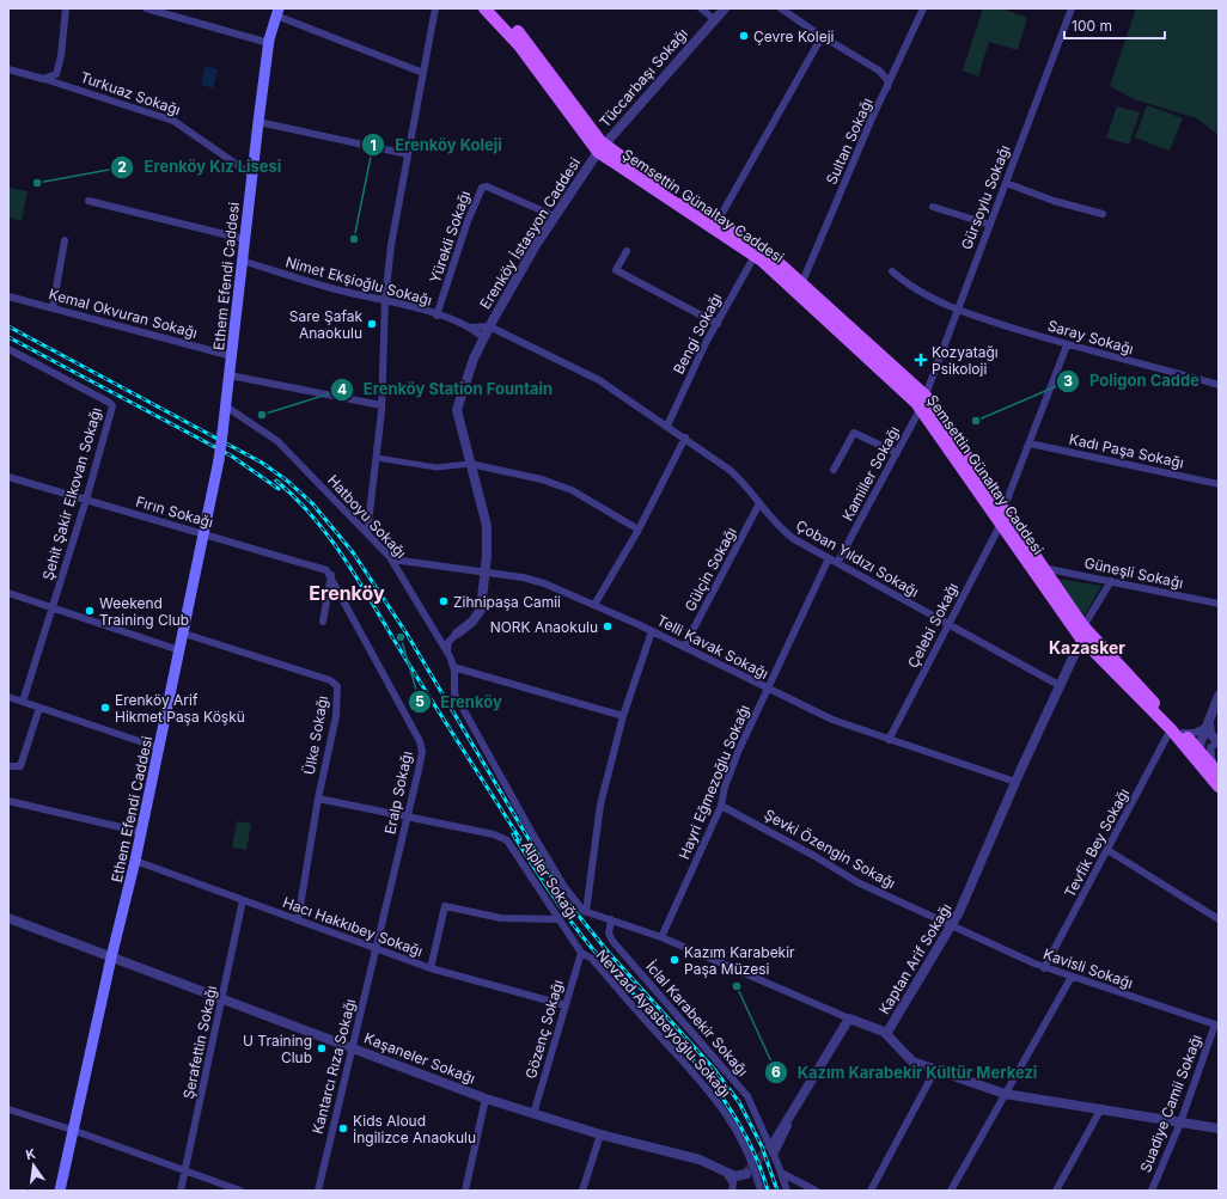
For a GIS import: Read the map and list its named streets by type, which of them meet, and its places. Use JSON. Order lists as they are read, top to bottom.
{
  "streets": {
    "main road": ["Şemsettin Günaltay Caddesi", "Ethem Efendi Caddesi"],
    "street": [
      "Tüccarbaşı Sokağı",
      "Turkuaz Sokağı",
      "Sultan Sokağı",
      "Gürsoylu Sokağı",
      "Erenköy İstasyon Caddesi",
      "Yürekli Sokağı",
      "Nimet Ekşioğlu Sokağı",
      "Kemal Okvuran Sokağı",
      "Bengi Sokağı",
      "Saray Sokağı",
      "Kadı Paşa Sokağı",
      "Kamiller Sokağı",
      "Şehit Şakir Elkovan Sokağı",
      "Fırın Sokağı",
      "Hatboyu Sokağı",
      "Çoban Yıldızı Sokağı",
      "Gülçin Sokağı",
      "Güneşli Sokağı",
      "Çelebi Sokağı",
      "Telli Kavak Sokağı",
      "Ülke Sokağı",
      "Hayri Eğmezoğlu Sokağı",
      "Eralp Sokağı",
      "Tevfik Bey Sokağı",
      "Şevki Özengin Sokağı",
      "Alpler Sokağı",
      "Hacı Hakkıbey Sokağı",
      "Kaptan Arif Sokağı",
      "Kavisli Sokağı",
      "İclal Karabekir Sokağı",
      "Nevzad Ayasbeyoğlu Sokağı",
      "Gözenç Sokağı",
      "Şerafettin Sokağı",
      "Kaşaneler Sokağı",
      "Kantarcı Rıza Sokağı",
      "Suadiye Camii Sokağı"
    ]
  },
  "crossings": [
    ["Tüccarbaşı Sokağı", "Şemsettin Günaltay Caddesi"],
    ["Tüccarbaşı Sokağı", "Erenköy İstasyon Caddesi"],
    ["Turkuaz Sokağı", "Ethem Efendi Caddesi"],
    ["Sultan Sokağı", "Şemsettin Günaltay Caddesi"],
    ["Gürsoylu Sokağı", "Şemsettin Günaltay Caddesi"],
    ["Gürsoylu Sokağı", "Saray Sokağı"],
    ["Gürsoylu Sokağı", "Kamiller Sokağı"],
    ["Şemsettin Günaltay Caddesi", "Erenköy İstasyon Caddesi"],
    ["Şemsettin Günaltay Caddesi", "Bengi Sokağı"],
    ["Şemsettin Günaltay Caddesi", "Kamiller Sokağı"],
    ["Şemsettin Günaltay Caddesi", "Güneşli Sokağı"],
    ["Şemsettin Günaltay Caddesi", "Çelebi Sokağı"],
    ["Şemsettin Günaltay Caddesi", "Tevfik Bey Sokağı"],
    ["Şemsettin Günaltay Caddesi", "Kaptan Arif Sokağı"],
    ["Erenköy İstasyon Caddesi", "Yürekli Sokağı"],
    ["Erenköy İstasyon Caddesi", "Nimet Ekşioğlu Sokağı"],
    ["Erenköy İstasyon Caddesi", "Çoban Yıldızı Sokağı"],
    ["Erenköy İstasyon Caddesi", "Telli Kavak Sokağı"],
    ["Yürekli Sokağı", "Nimet Ekşioğlu Sokağı"],
    ["Ethem Efendi Caddesi", "Nimet Ekşioğlu Sokağı"],
    ["Ethem Efendi Caddesi", "Kemal Okvuran Sokağı"],
    ["Ethem Efendi Caddesi", "Fırın Sokağı"],
    ["Ethem Efendi Caddesi", "Hatboyu Sokağı"],
    ["Ethem Efendi Caddesi", "Ülke Sokağı"],
    ["Ethem Efendi Caddesi", "Hacı Hakkıbey Sokağı"],
    ["Ethem Efendi Caddesi", "Kaşaneler Sokağı"],
    ["Nimet Ekşioğlu Sokağı", "Çoban Yıldızı Sokağı"],
    ["Bengi Sokağı", "Çoban Yıldızı Sokağı"],
    ["Kamiller Sokağı", "Çoban Yıldızı Sokağı"],
    ["Şehit Şakir Elkovan Sokağı", "Fırın Sokağı"],
    ["Fırın Sokağı", "Eralp Sokağı"],
    ["Hatboyu Sokağı", "Telli Kavak Sokağı"],
    ["Çoban Yıldızı Sokağı", "Gülçin Sokağı"],
    ["Çoban Yıldızı Sokağı", "Çelebi Sokağı"],
    ["Çoban Yıldızı Sokağı", "Hayri Eğmezoğlu Sokağı"],
    ["Çoban Yıldızı Sokağı", "Kaptan Arif Sokağı"],
    ["Gülçin Sokağı", "Telli Kavak Sokağı"],
    ["Çelebi Sokağı", "Telli Kavak Sokağı"],
    ["Telli Kavak Sokağı", "Hayri Eğmezoğlu Sokağı"],
    ["Telli Kavak Sokağı", "Kaptan Arif Sokağı"],
    ["Ülke Sokağı", "Alpler Sokağı"],
    ["Ülke Sokağı", "Hacı Hakkıbey Sokağı"],
    ["Hayri Eğmezoğlu Sokağı", "Şevki Özengin Sokağı"],
    ["Eralp Sokağı", "Alpler Sokağı"],
    ["Eralp Sokağı", "Hacı Hakkıbey Sokağı"],
    ["Eralp Sokağı", "Kantarcı Rıza Sokağı"],
    ["Tevfik Bey Sokağı", "Kavisli Sokağı"],
    ["Şevki Özengin Sokağı", "Kaptan Arif Sokağı"],
    ["Şevki Özengin Sokağı", "Kavisli Sokağı"],
    ["Alpler Sokağı", "Nevzad Ayasbeyoğlu Sokağı"],
    ["Alpler Sokağı", "Gözenç Sokağı"],
    ["Hacı Hakkıbey Sokağı", "Gözenç Sokağı"],
    ["Hacı Hakkıbey Sokağı", "Şerafettin Sokağı"],
    ["Hacı Hakkıbey Sokağı", "Kantarcı Rıza Sokağı"],
    ["Kaptan Arif Sokağı", "Kavisli Sokağı"],
    ["Kaptan Arif Sokağı", "Suadiye Camii Sokağı"],
    ["Kavisli Sokağı", "Suadiye Camii Sokağı"],
    ["Nevzad Ayasbeyoğlu Sokağı", "Gözenç Sokağı"],
    ["Gözenç Sokağı", "Kaşaneler Sokağı"],
    ["Şerafettin Sokağı", "Kaşaneler Sokağı"],
    ["Kaşaneler Sokağı", "Kantarcı Rıza Sokağı"]
  ],
  "districts": ["Erenköy", "Kazasker"],
  "places": {
    "other": [
      "Çevre Koleji",
      "Erenköy Kız Lisesi",
      "Erenköy Koleji",
      "Sare Şafak Anaokulu",
      "Erenköy Station Fountain",
      "Poligon Cadde",
      "Zihnipaşa Camii",
      "Weekend Training Club",
      "NORK Anaokulu",
      "Erenköy",
      "Erenköy Arif Hikmet Paşa Köşkü",
      "Kazım Karabekir Paşa Müzesi",
      "Kazım Karabekir Kültür Merkezi",
      "U Training Club",
      "Kids Aloud İngilizce Anaokulu"
    ],
    "health": ["Kozyatağı Psikoloji"]
  },
  "scale_bar": "100 m",
  "north": "top"
}
